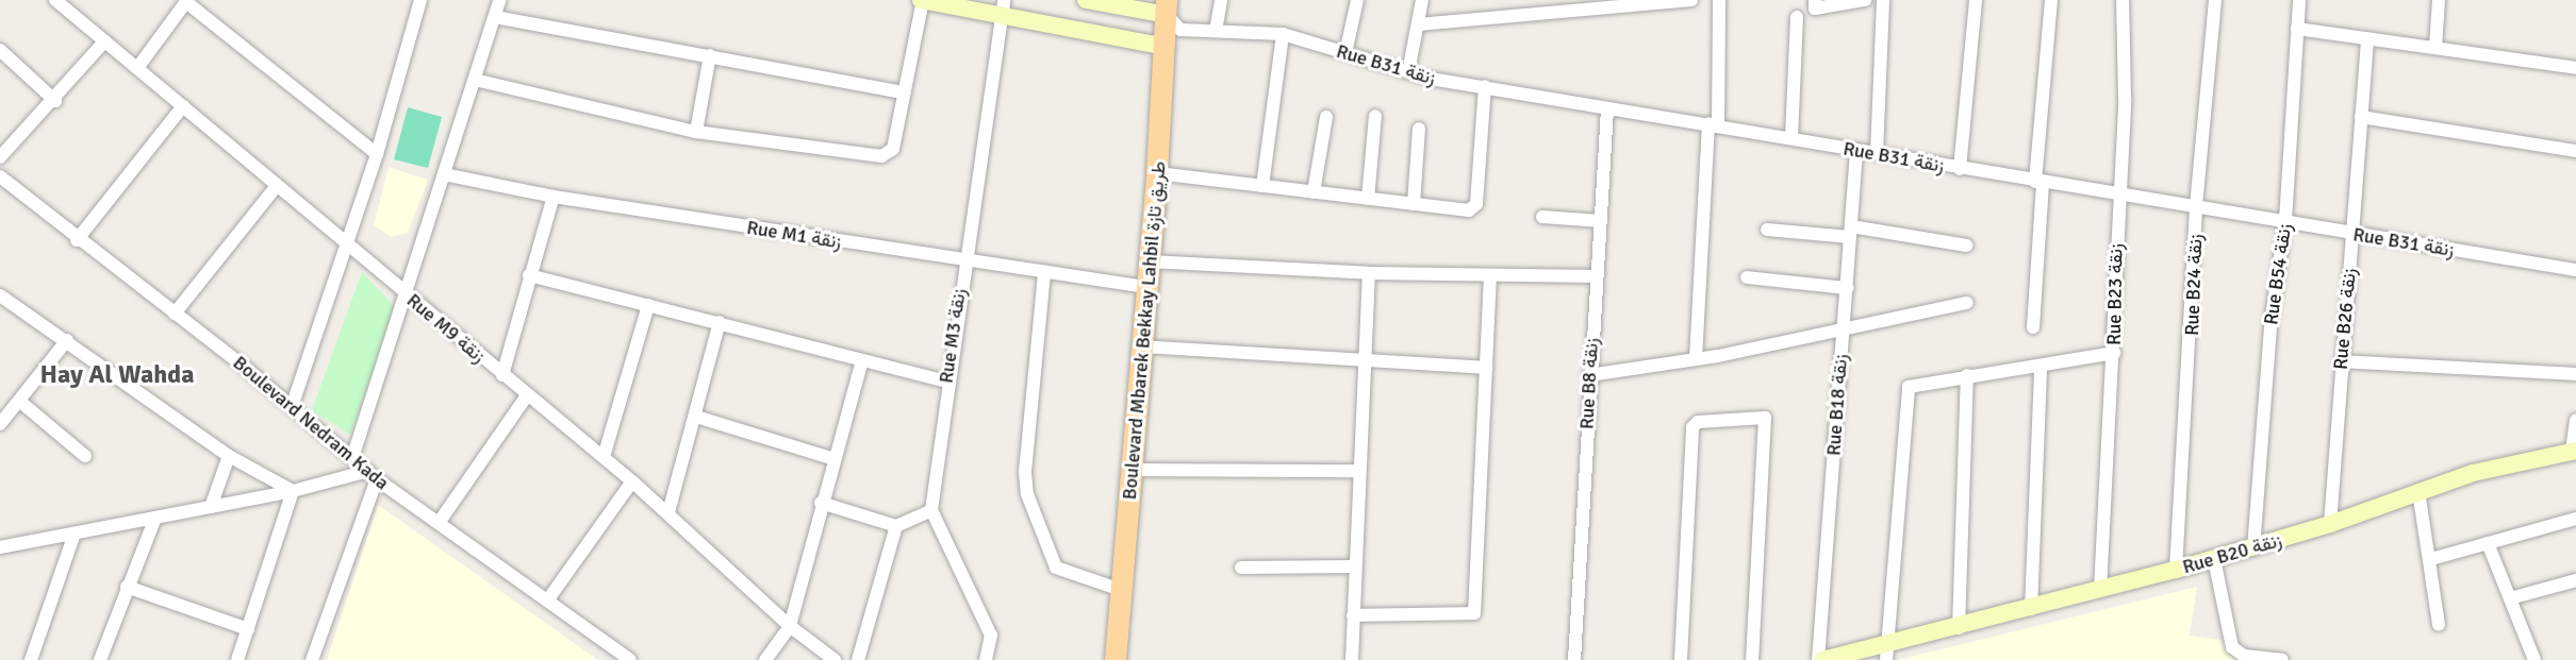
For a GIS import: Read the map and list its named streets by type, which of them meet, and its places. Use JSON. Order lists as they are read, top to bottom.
{
  "streets": {
    "main road": ["Boulevard Mbarek Bekkay Lahbil طريق تازة"],
    "street": [
      "Rue B31 زنقة",
      "Rue M1 زنقة",
      "Rue B54 زنقة",
      "Rue B24 زنقة",
      "Rue B23 زنقة",
      "Rue B26 زنقة",
      "Rue M9 زنقة",
      "Rue M3 زنقة",
      "Rue B8 زنقة",
      "Rue B18 زنقة",
      "Boulevard Nedram Kada",
      "Rue B20 زنقة"
    ]
  },
  "crossings": [
    ["Rue B31 زنقة", "Rue B54 زنقة"],
    ["Rue B31 زنقة", "Rue B24 زنقة"],
    ["Rue B31 زنقة", "Rue B23 زنقة"],
    ["Rue B31 زنقة", "Rue B26 زنقة"],
    ["Rue B31 زنقة", "Rue B8 زنقة"],
    ["Rue B31 زنقة", "Rue B18 زنقة"],
    ["Rue M1 زنقة", "Boulevard Mbarek Bekkay Lahbil طريق تازة"],
    ["Rue M1 زنقة", "Rue M3 زنقة"],
    ["Rue B54 زنقة", "Rue B20 زنقة"],
    ["Rue B24 زنقة", "Rue B20 زنقة"],
    ["Rue B23 زنقة", "Rue B20 زنقة"],
    ["Rue B26 زنقة", "Rue B20 زنقة"],
    ["Rue B18 زنقة", "Rue B20 زنقة"]
  ],
  "districts": ["Hay Al Wahda"]
}
